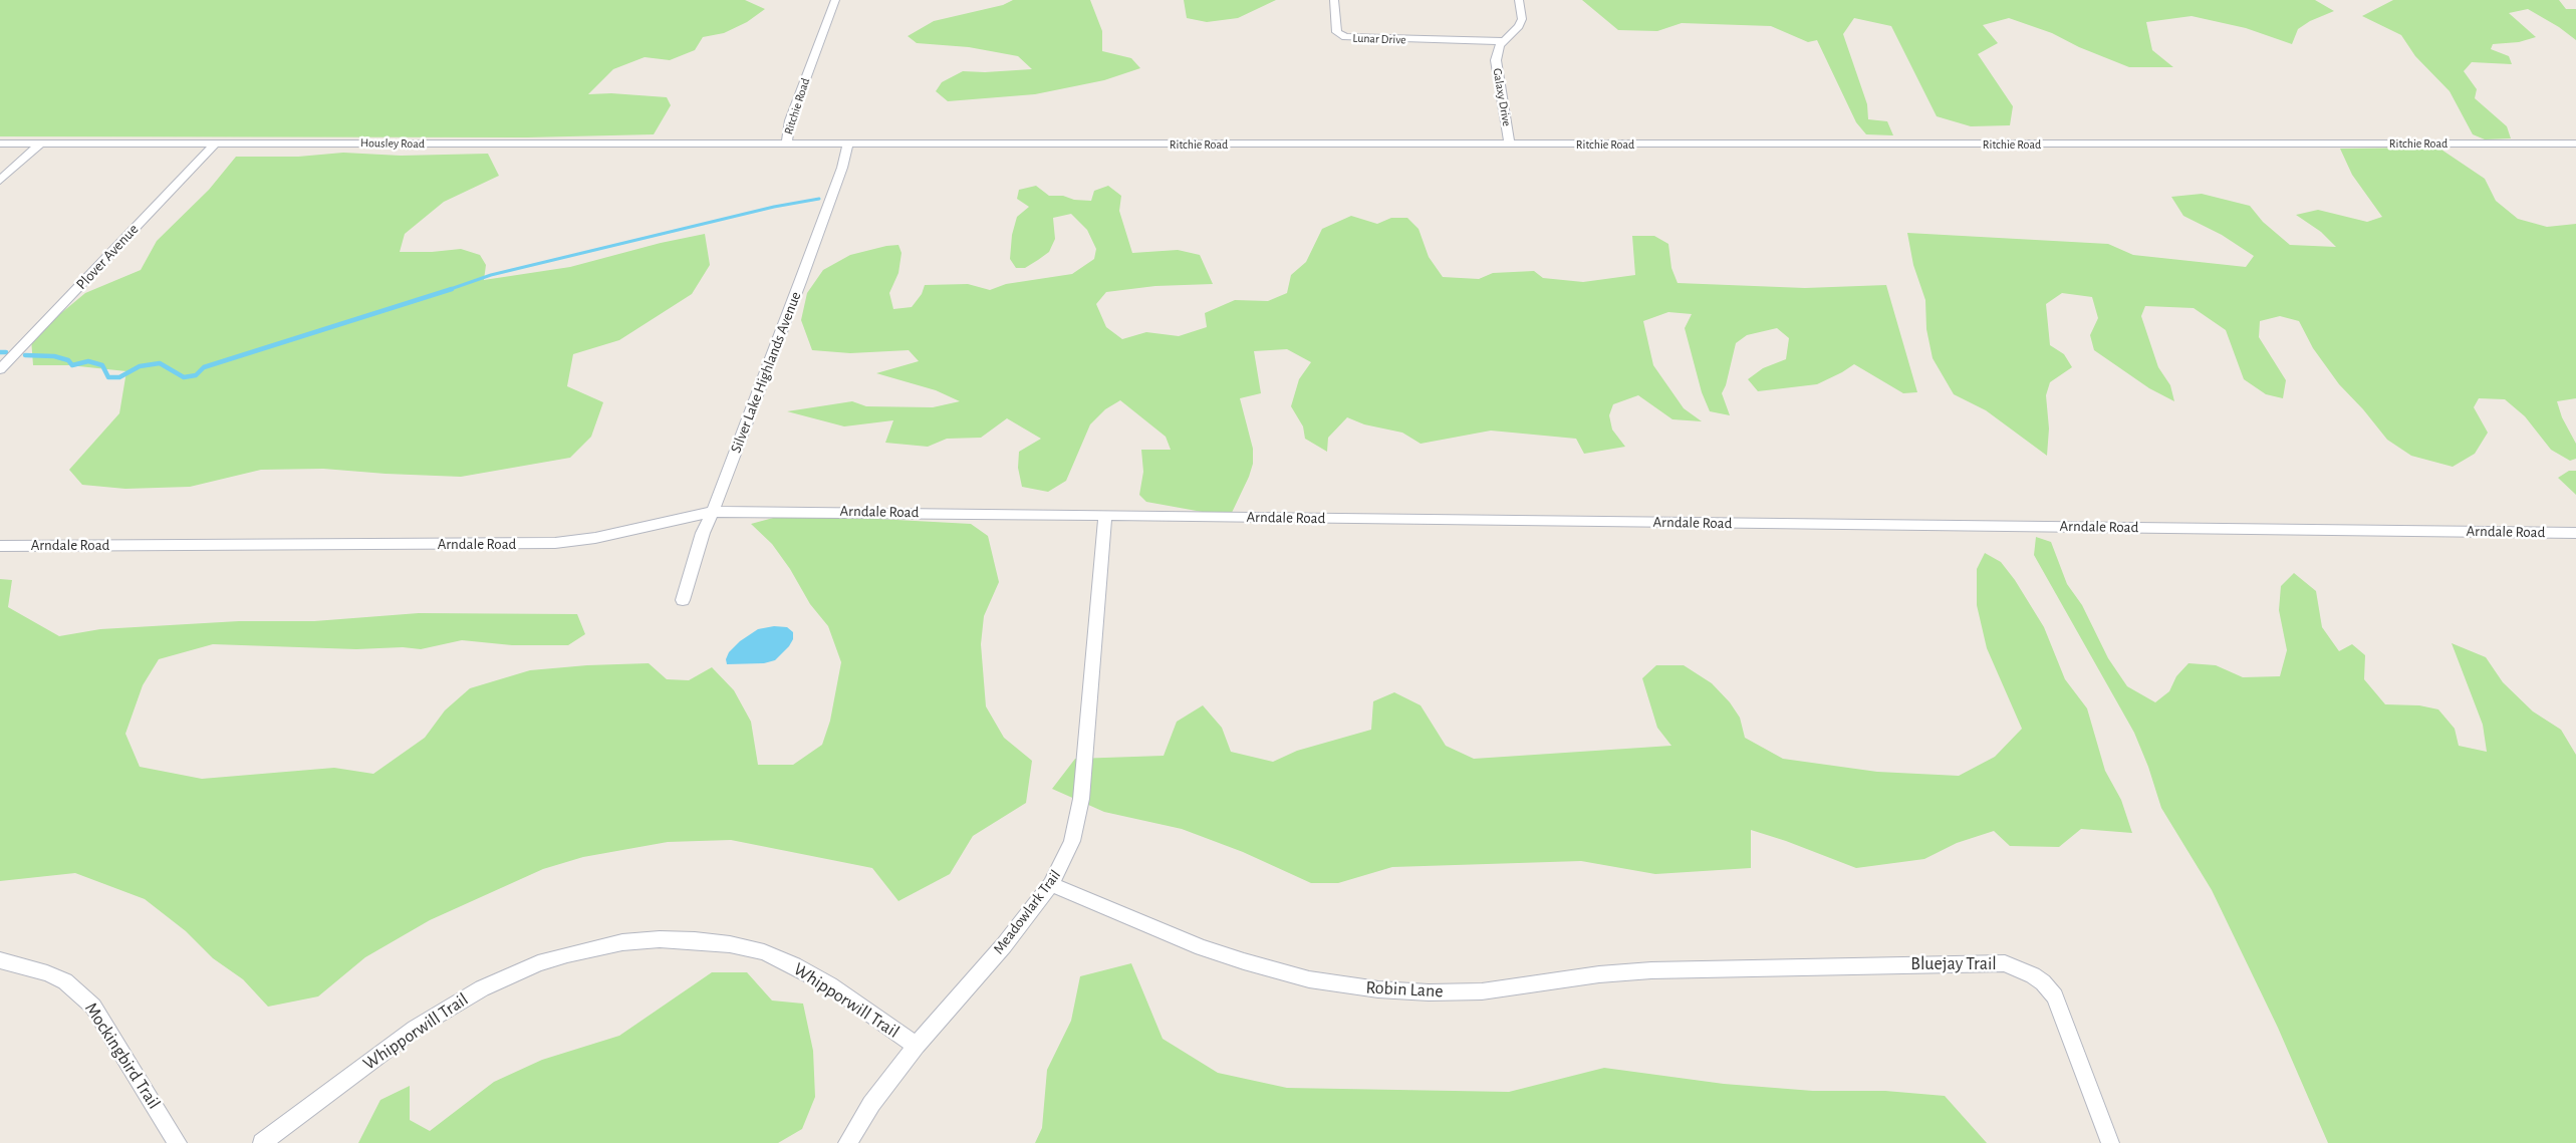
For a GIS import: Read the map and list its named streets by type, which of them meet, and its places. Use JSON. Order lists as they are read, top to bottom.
{
  "streets": {
    "street": [
      "Lunar Drive",
      "Galaxy Drive",
      "Ritchie Road",
      "Housley Road",
      "Plover Avenue",
      "Silver Lake Highlands Avenue",
      "Arndale Road",
      "Meadowlark Trail",
      "Bluejay Trail",
      "Robin Lane",
      "Whipporwill Trail",
      "Mockingbird Trail"
    ]
  },
  "crossings": [
    ["Lunar Drive", "Galaxy Drive"],
    ["Galaxy Drive", "Ritchie Road"],
    ["Ritchie Road", "Housley Road"],
    ["Ritchie Road", "Silver Lake Highlands Avenue"],
    ["Housley Road", "Plover Avenue"],
    ["Silver Lake Highlands Avenue", "Arndale Road"],
    ["Arndale Road", "Meadowlark Trail"],
    ["Meadowlark Trail", "Robin Lane"],
    ["Meadowlark Trail", "Whipporwill Trail"],
    ["Bluejay Trail", "Robin Lane"]
  ]
}
